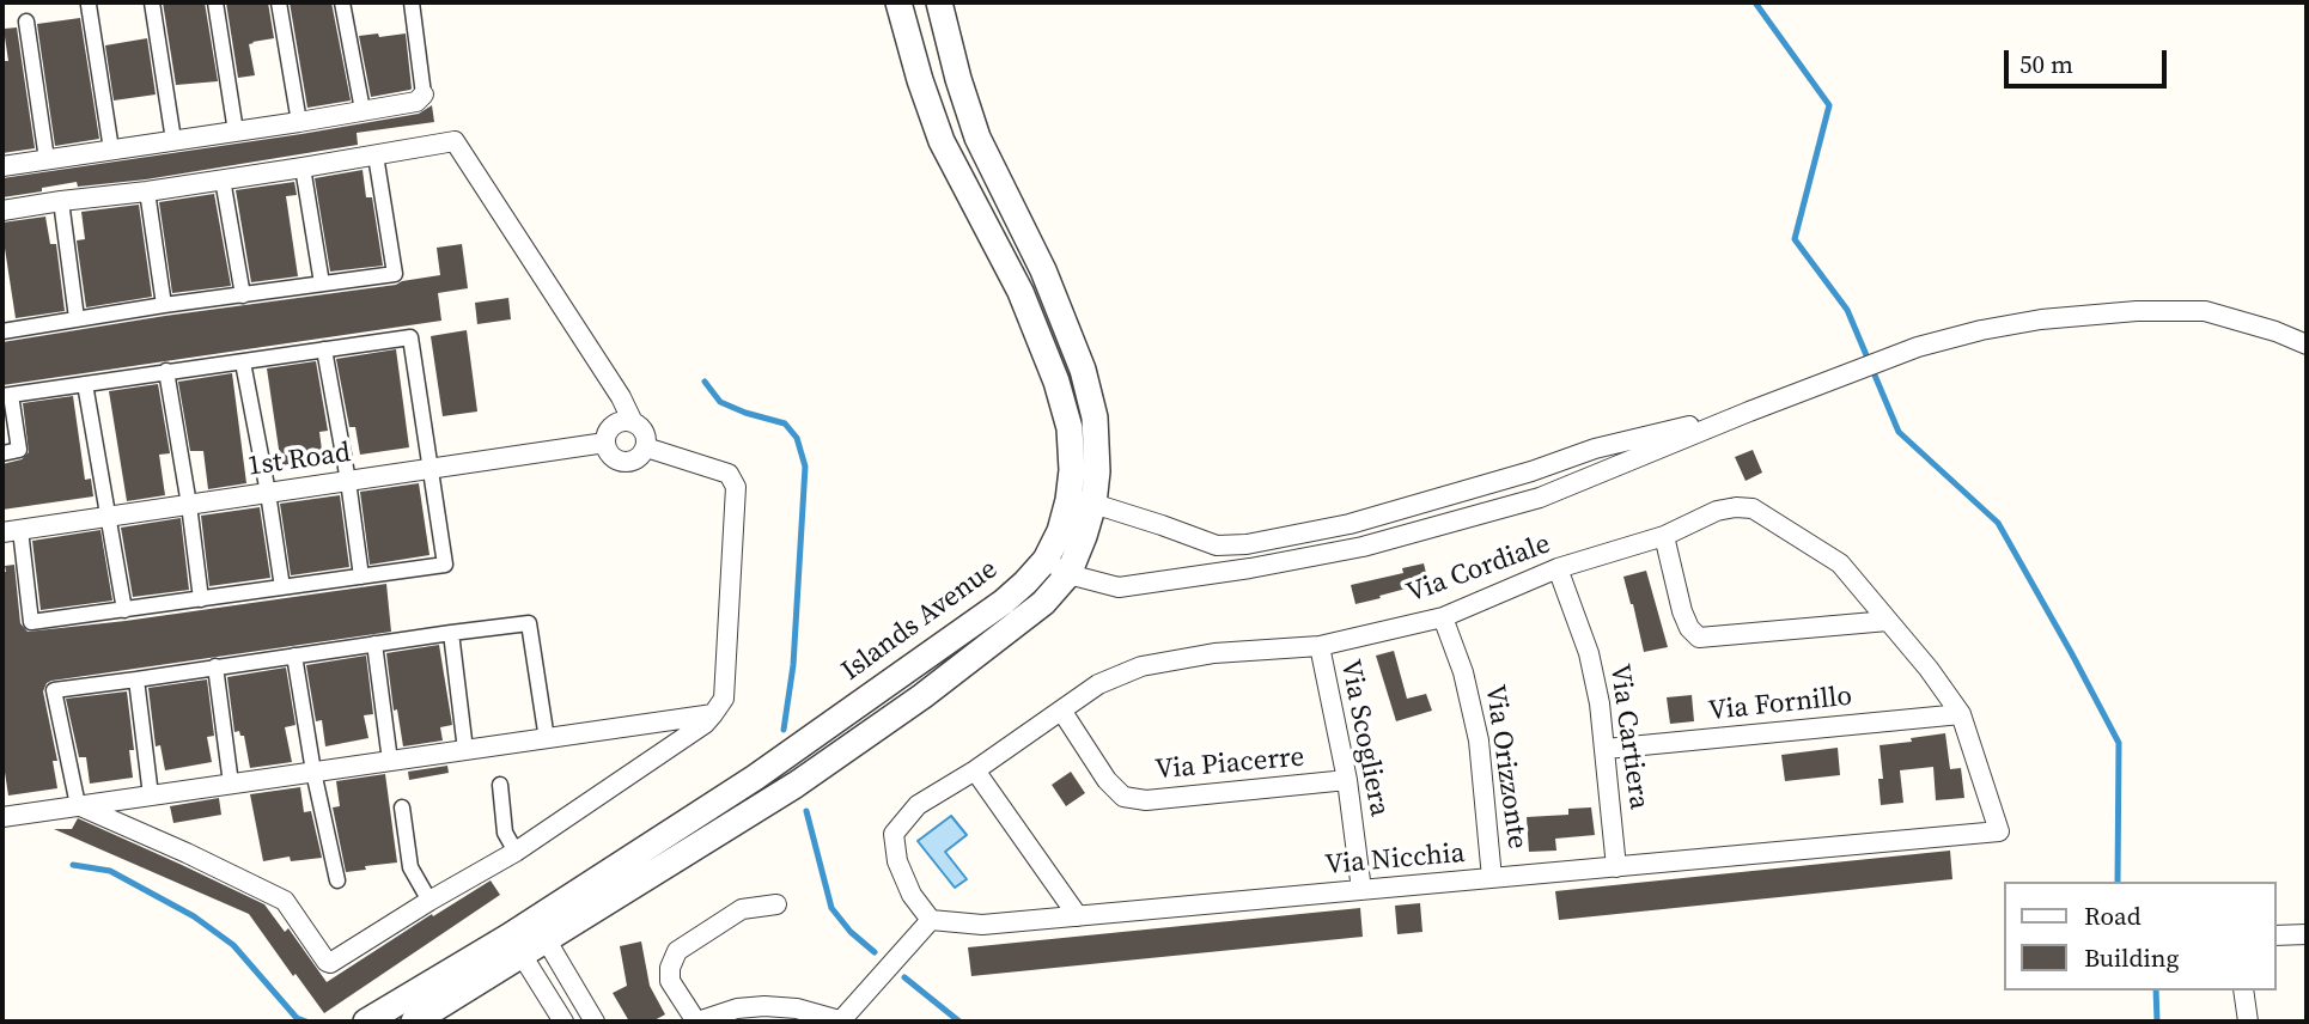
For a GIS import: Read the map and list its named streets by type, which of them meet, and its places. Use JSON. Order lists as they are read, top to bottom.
{
  "streets": {
    "street": [
      "1st Road",
      "Via Cordiale",
      "Islands Avenue",
      "Via Fornillo",
      "Via Cartiera",
      "Via Scogliera",
      "Via Piacerre",
      "Via Orizzonte",
      "Via Nicchia"
    ]
  },
  "crossings": [
    ["Via Cordiale", "Via Fornillo"],
    ["Via Cordiale", "Via Cartiera"],
    ["Via Cordiale", "Via Scogliera"],
    ["Via Cordiale", "Via Piacerre"],
    ["Via Cordiale", "Via Orizzonte"],
    ["Via Cordiale", "Via Nicchia"],
    ["Via Fornillo", "Via Cartiera"],
    ["Via Cartiera", "Via Nicchia"],
    ["Via Scogliera", "Via Piacerre"],
    ["Via Scogliera", "Via Nicchia"],
    ["Via Orizzonte", "Via Nicchia"]
  ],
  "legend": ["Road", "Building"],
  "scale_bar": "50 m"
}
